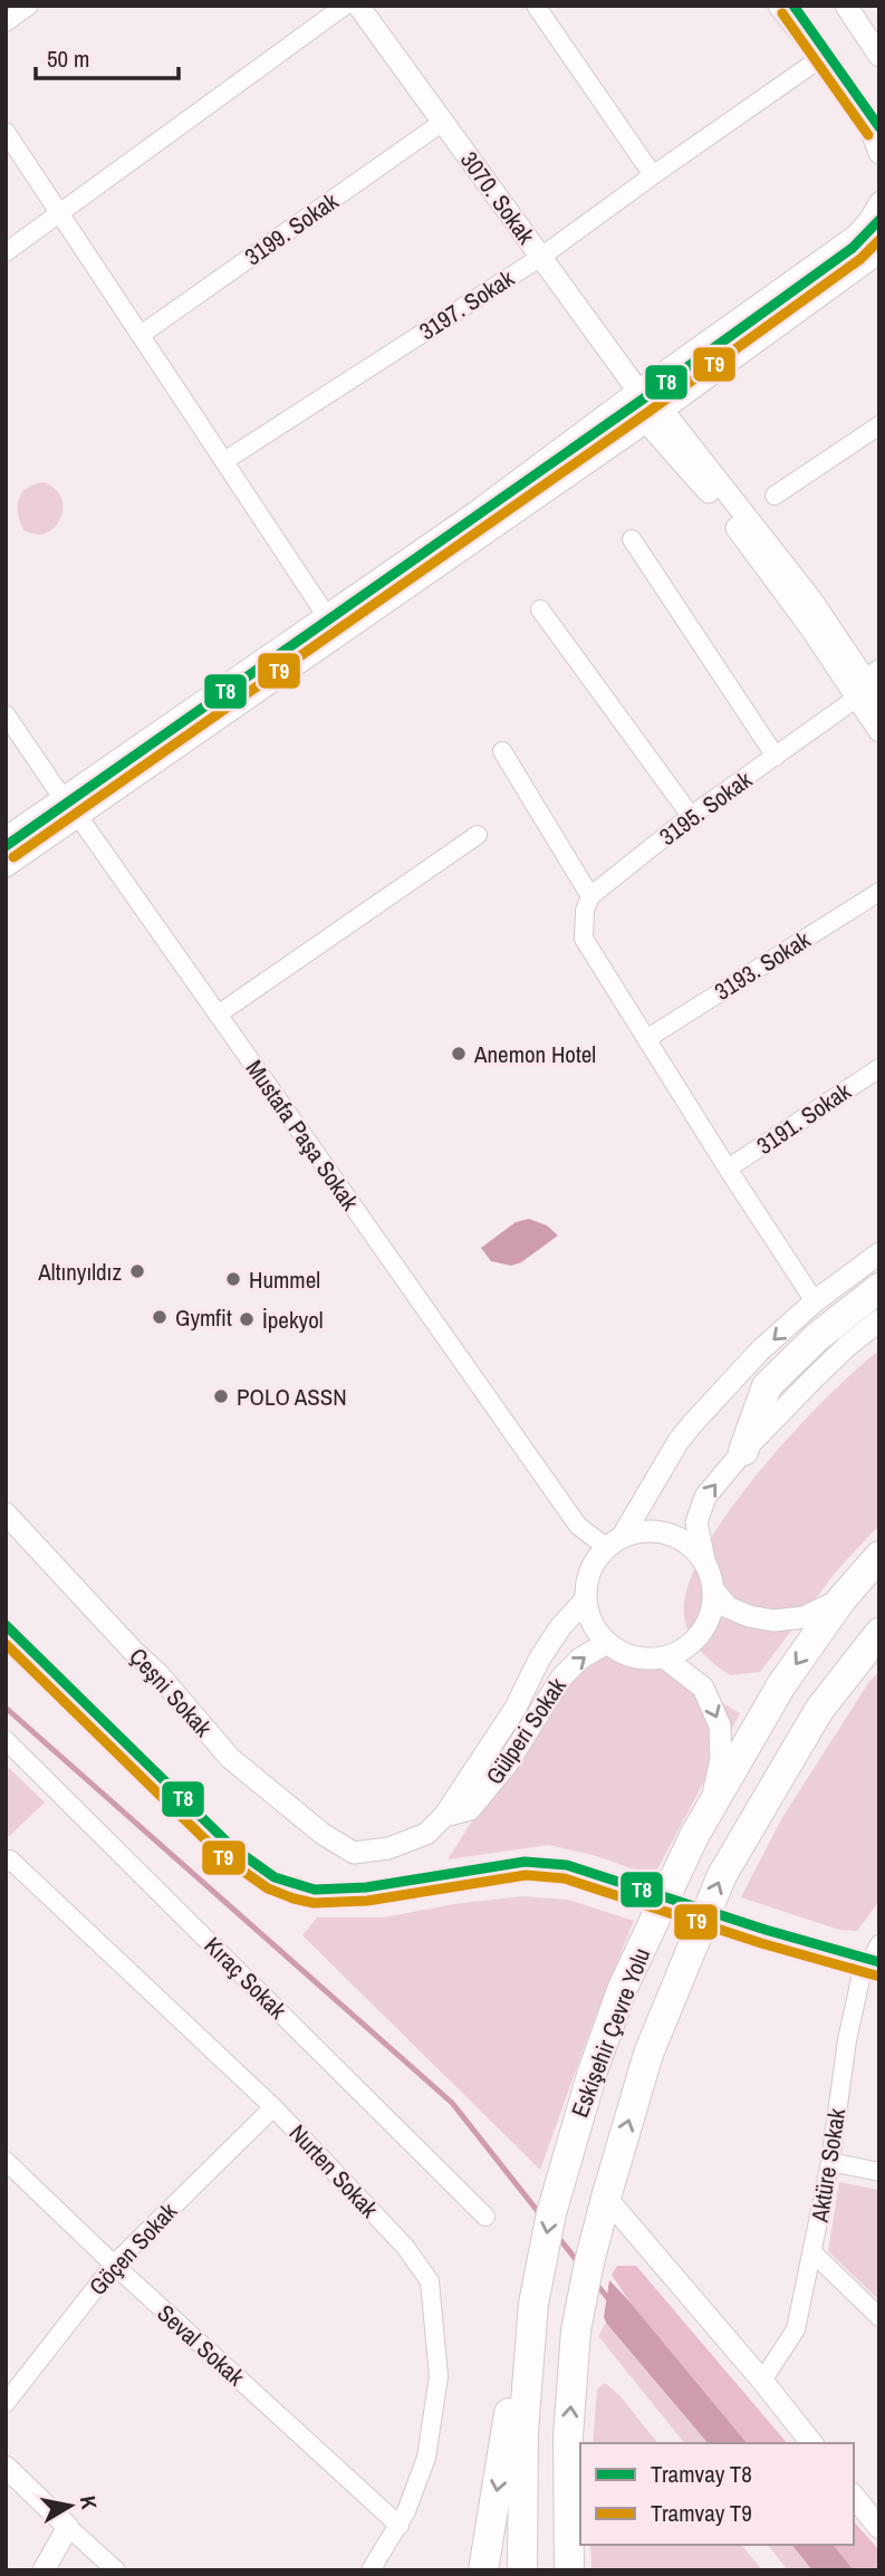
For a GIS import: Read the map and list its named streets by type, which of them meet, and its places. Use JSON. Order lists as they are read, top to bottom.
{
  "streets": {
    "highway": ["Eskişehir Çevre Yolu"],
    "street": [
      "3070. Sokak",
      "3199. Sokak",
      "3197. Sokak",
      "3195. Sokak",
      "3193. Sokak",
      "3191. Sokak",
      "Mustafa Paşa Sokak",
      "Çeşni Sokak",
      "Gülperi Sokak",
      "Kıraç Sokak",
      "Aktüre Sokak",
      "Nurten Sokak",
      "Göçen Sokak",
      "Seval Sokak"
    ]
  },
  "crossings": [
    ["3070. Sokak", "3199. Sokak"],
    ["3070. Sokak", "3197. Sokak"],
    ["3070. Sokak", "3195. Sokak"],
    ["Mustafa Paşa Sokak", "Gülperi Sokak"],
    ["Çeşni Sokak", "Gülperi Sokak"],
    ["Nurten Sokak", "Göçen Sokak"],
    ["Nurten Sokak", "Seval Sokak"],
    ["Göçen Sokak", "Seval Sokak"]
  ],
  "places": [
    "Anemon Hotel",
    "Altınyıldız",
    "Hummel",
    "Gymfit",
    "İpekyol",
    "POLO ASSN"
  ],
  "lines": ["tram line T8", "tram line T9"],
  "legend": ["Tramvay T8", "Tramvay T9"],
  "scale_bar": "50 m",
  "north": "right"
}
